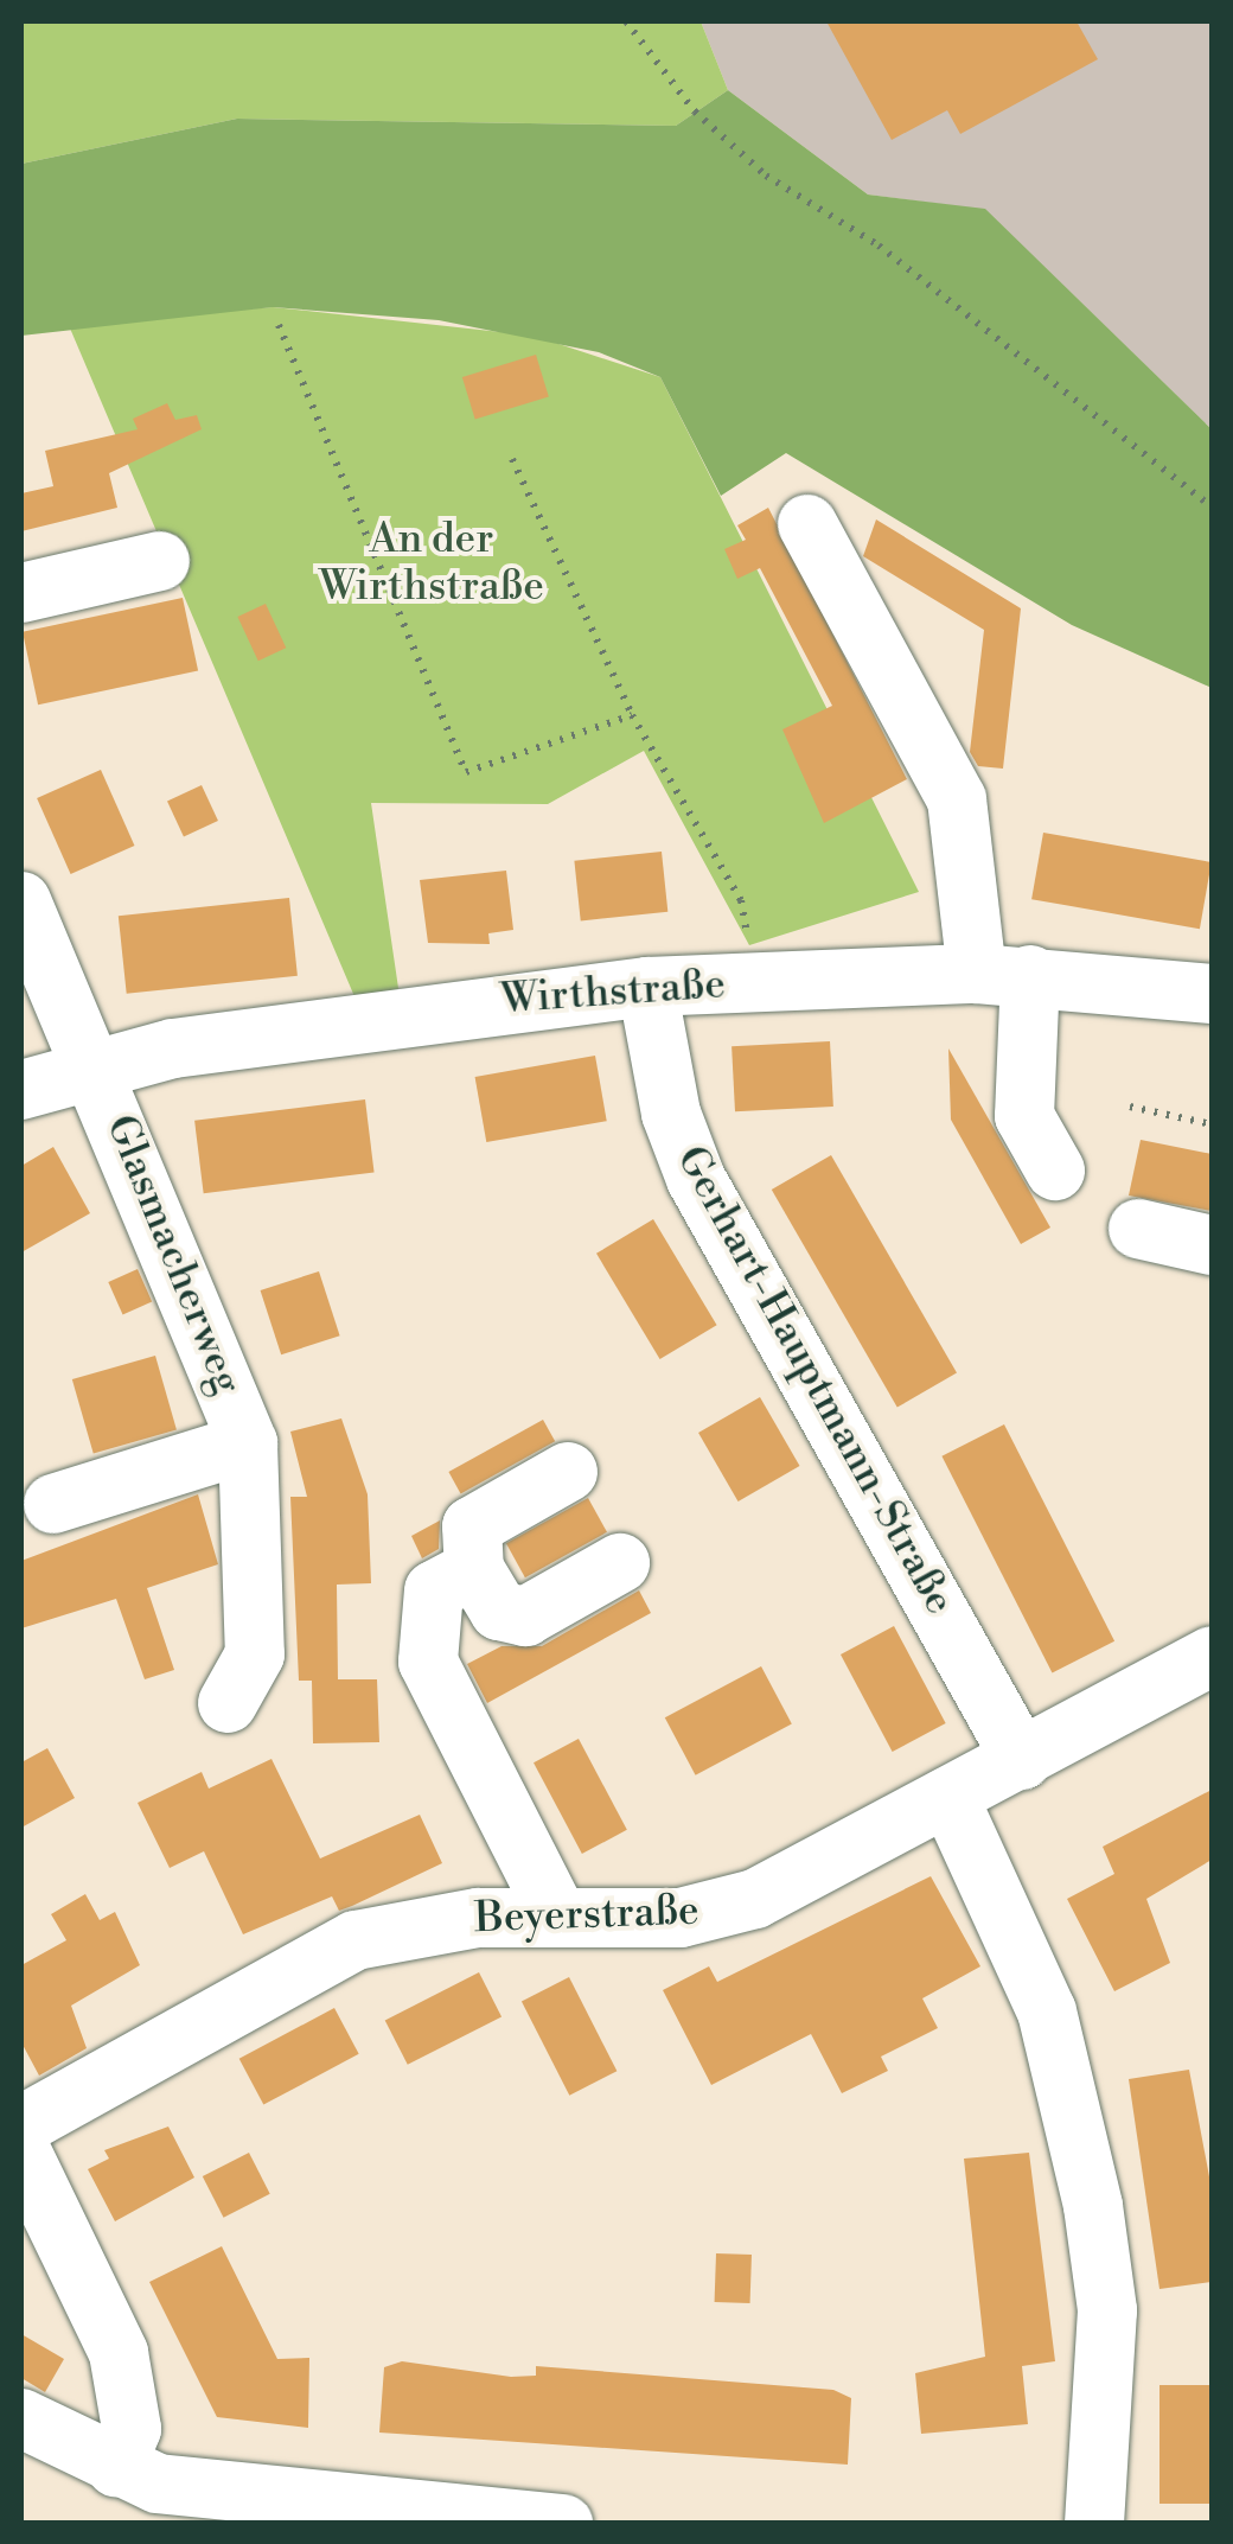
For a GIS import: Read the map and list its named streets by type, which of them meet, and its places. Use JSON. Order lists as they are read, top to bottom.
{
  "streets": {
    "street": [
      "Wirthstraße",
      "Glasmacherweg",
      "Gerhart-Hauptmann-Straße",
      "Beyerstraße"
    ]
  },
  "crossings": [
    ["Wirthstraße", "Glasmacherweg"],
    ["Wirthstraße", "Gerhart-Hauptmann-Straße"],
    ["Gerhart-Hauptmann-Straße", "Beyerstraße"]
  ],
  "parks": ["An der Wirthstraße"]
}
